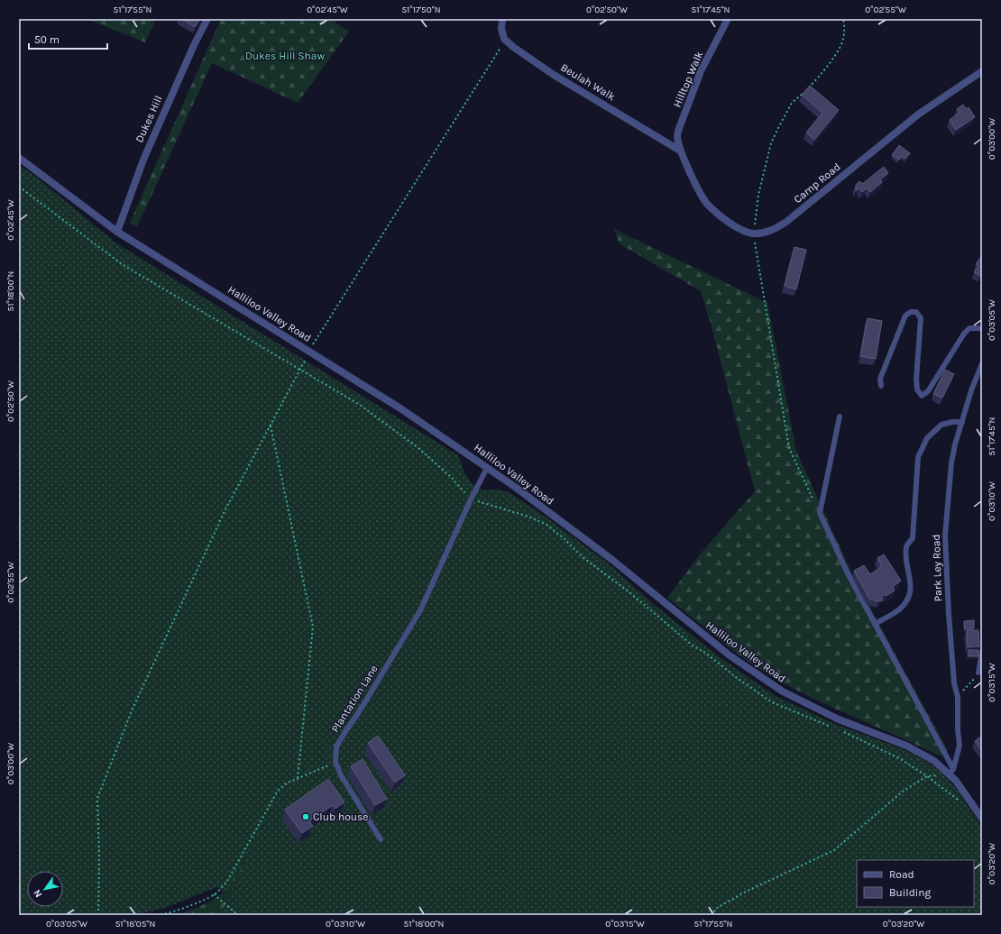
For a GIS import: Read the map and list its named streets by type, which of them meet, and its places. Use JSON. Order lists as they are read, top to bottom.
{
  "streets": {
    "street": [
      "Hilltop Walk",
      "Beulah Walk",
      "Dukes Hill",
      "Camp Road",
      "Halliloo Valley Road"
    ],
    "lane": ["Park Ley Road", "Plantation Lane"]
  },
  "crossings": [
    ["Hilltop Walk", "Beulah Walk"],
    ["Dukes Hill", "Halliloo Valley Road"],
    ["Halliloo Valley Road", "Park Ley Road"],
    ["Halliloo Valley Road", "Plantation Lane"]
  ],
  "parks": ["Dukes Hill Shaw"],
  "places": ["Club house"],
  "legend": ["Road", "Building"],
  "scale_bar": "50 m",
  "north": "bottom left",
  "coordinates": [
    "51°17'55\"N",
    "0°02'45\"W",
    "51°17'50\"N",
    "0°02'50\"W",
    "51°17'45\"N",
    "0°02'55\"W",
    "0°03'00\"W",
    "51°18'00\"N",
    "0°03'05\"W",
    "0°03'10\"W",
    "0°03'15\"W",
    "0°03'20\"W",
    "51°18'05\"N"
  ]
}
